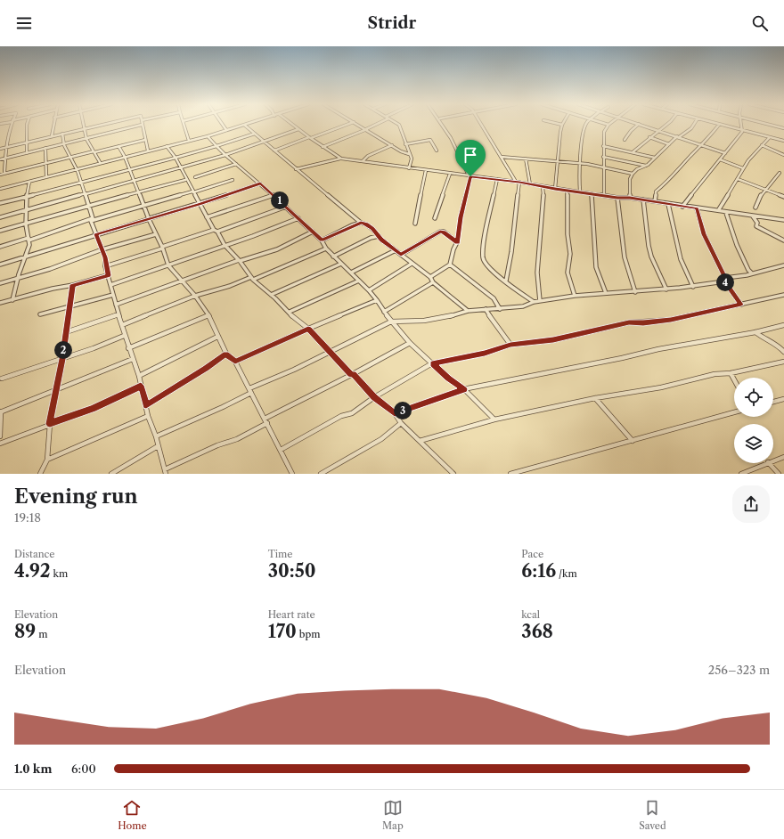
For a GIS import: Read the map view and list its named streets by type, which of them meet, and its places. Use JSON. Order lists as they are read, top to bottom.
{
  "page": {
    "header": "Stridr",
    "pins": [
      "1",
      "4",
      "2",
      "3"
    ],
    "heading": ["Evening run", "19:18"],
    "stats": [
      ["Distance", "4.92 km"],
      ["Time", "30:50"],
      ["Pace", "6:16 /km"],
      ["Elevation", "89 m"],
      ["Heart rate", "170 bpm"],
      ["kcal", "368"]
    ],
    "chart": ["Elevation", "256–323 m"],
    "list": [
      {
        "name": "1.0 km",
        "note": "6:00"
      }
    ],
    "tabs": ["Home", "Map", "Saved"]
  }
}
